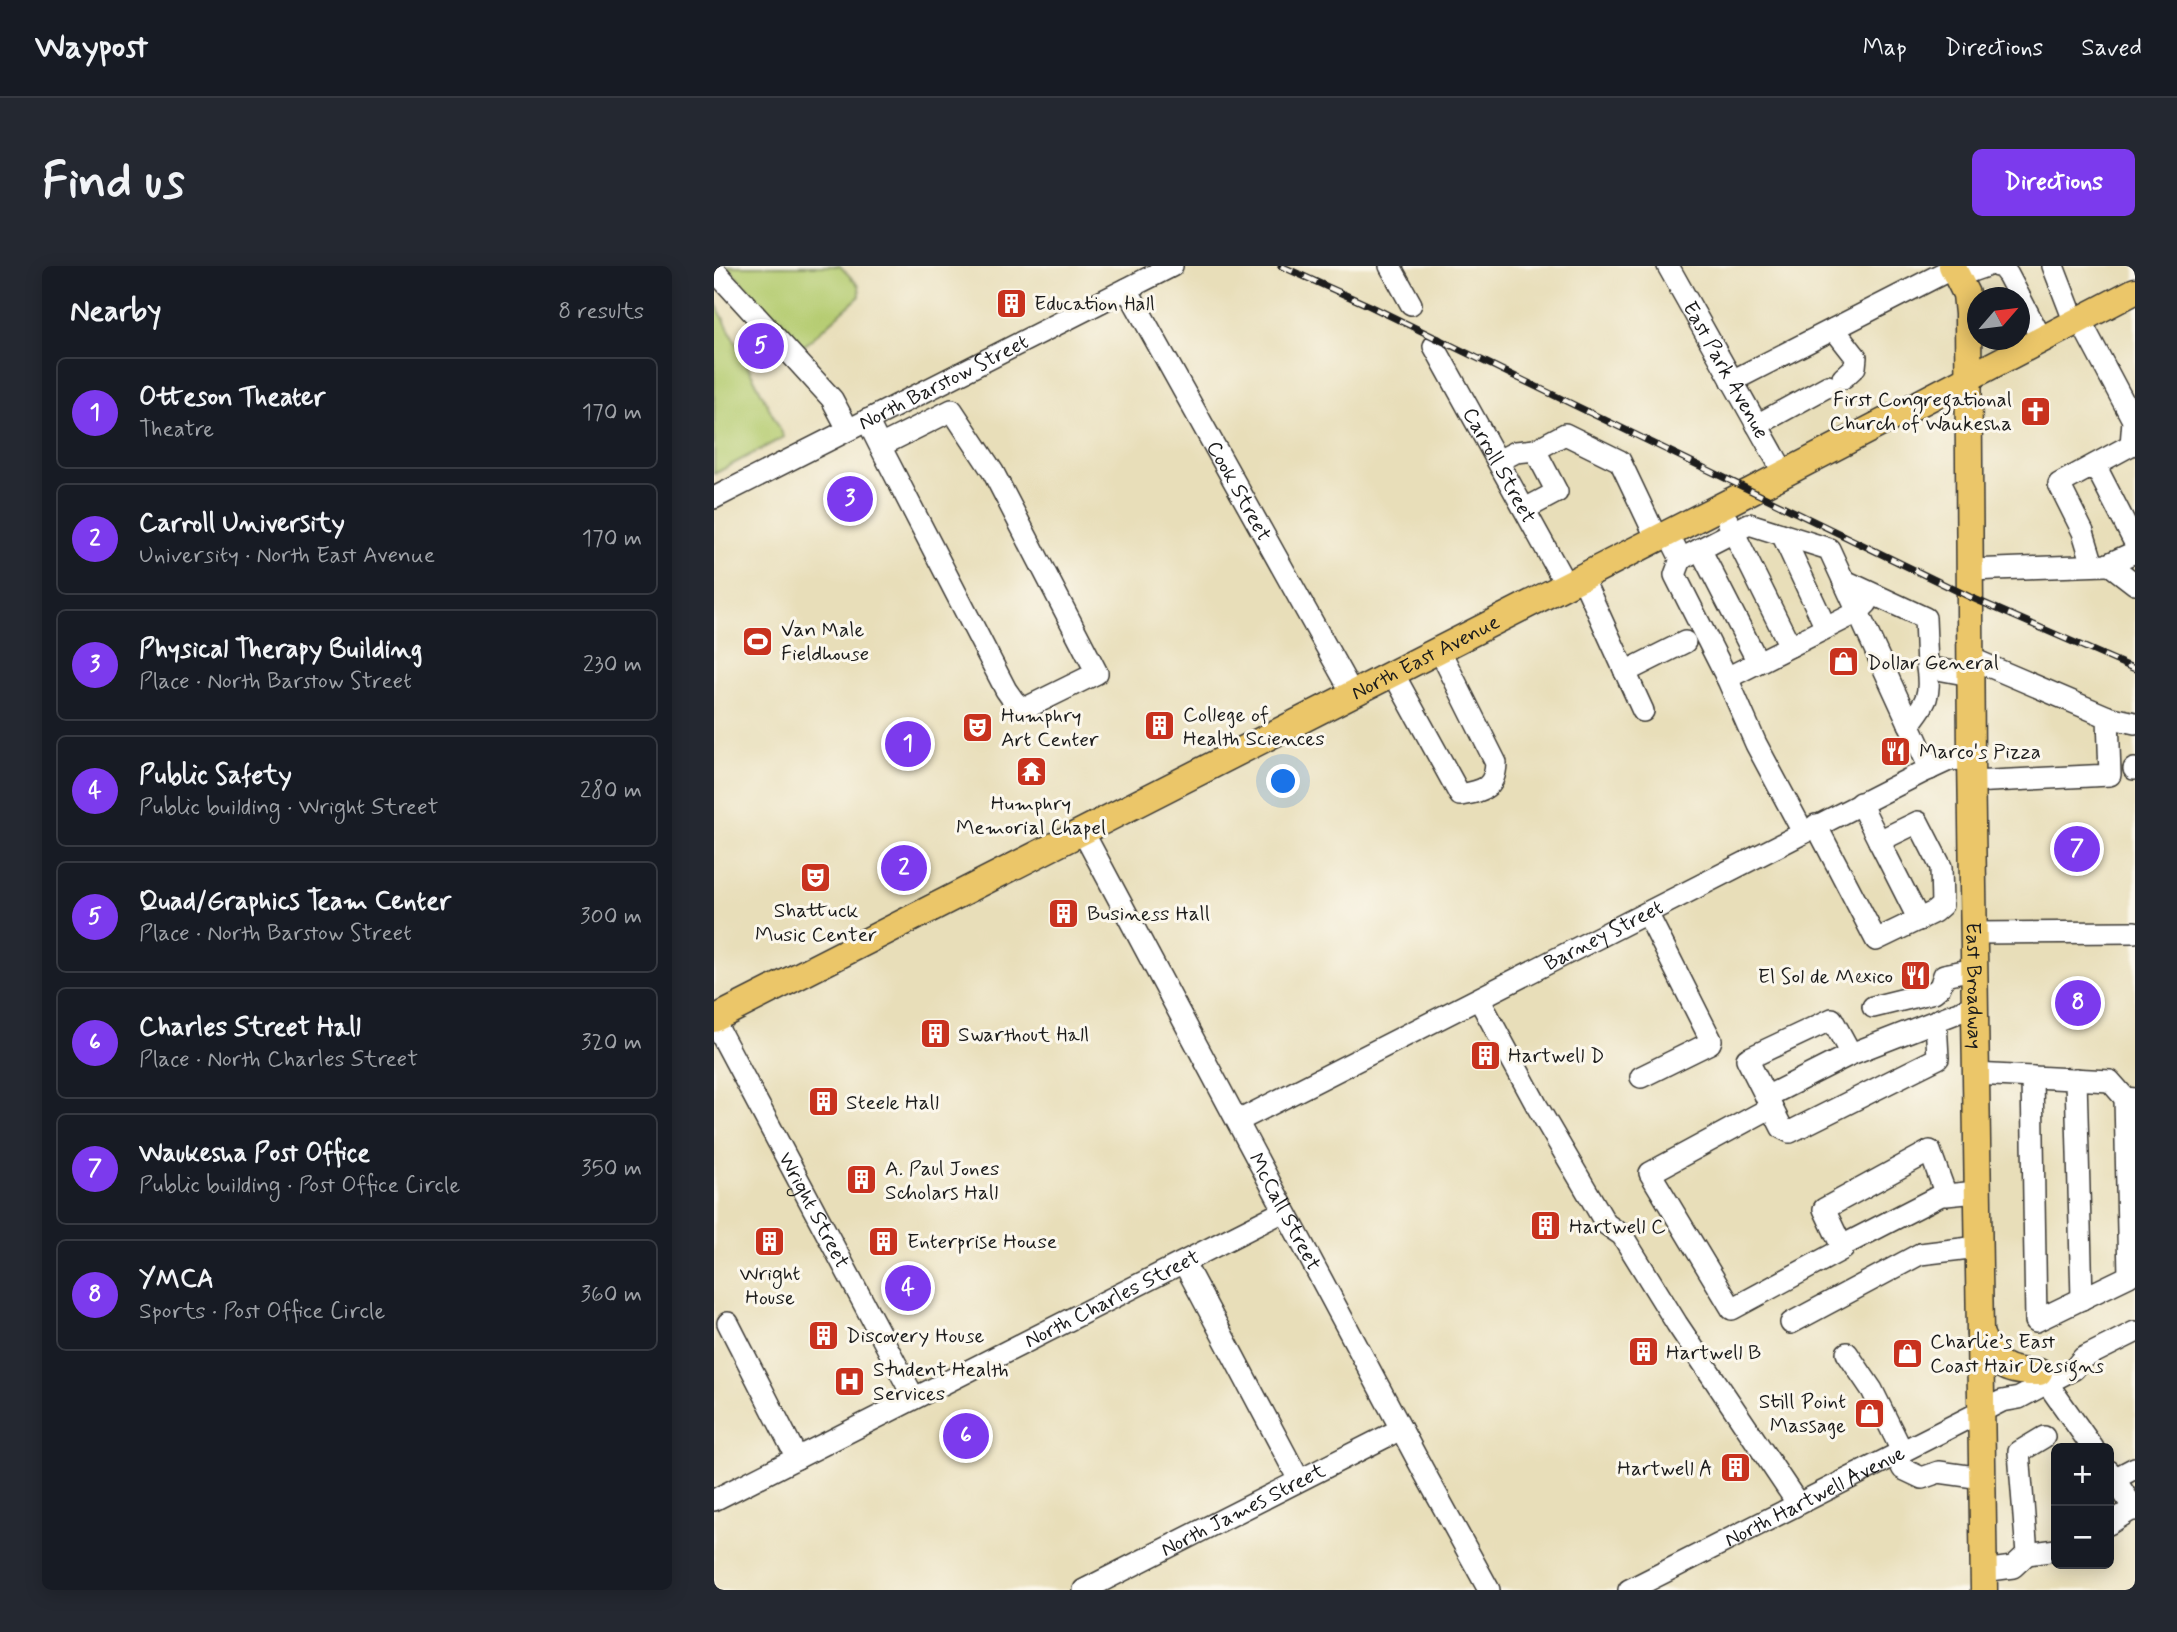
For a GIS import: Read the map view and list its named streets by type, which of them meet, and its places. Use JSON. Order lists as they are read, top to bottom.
{
  "streets": {
    "main road": ["North East Avenue", "East Broadway"],
    "street": [
      "East Park Avenue",
      "North Barstow Street",
      "Carroll Street",
      "Cook Street",
      "Barney Street",
      "Wright Street",
      "McCall Street",
      "North Charles Street",
      "North Hartwell Avenue",
      "North James Street"
    ]
  },
  "crossings": [
    ["East Park Avenue", "North East Avenue"],
    ["North Barstow Street", "Cook Street"],
    ["Carroll Street", "North East Avenue"],
    ["Cook Street", "North East Avenue"],
    ["North East Avenue", "East Broadway"],
    ["North East Avenue", "Wright Street"],
    ["North East Avenue", "McCall Street"],
    ["Barney Street", "East Broadway"],
    ["Barney Street", "McCall Street"],
    ["East Broadway", "North Hartwell Avenue"],
    ["Wright Street", "North Charles Street"],
    ["McCall Street", "North Charles Street"],
    ["McCall Street", "North James Street"]
  ],
  "places": {
    "building": [
      "Education Hall",
      "College of Health Sciences",
      "Business Hall",
      "Swarthout Hall",
      "Hartwell D",
      "Steele Hall",
      "A. Paul Jones Scholars Hall",
      "Hartwell C",
      "Wright House",
      "Enterprise House",
      "Discovery House",
      "Hartwell B",
      "Hartwell A"
    ],
    "church": ["First Congregational Church of Waukesha"],
    "sports": ["Van Male Fieldhouse"],
    "shop": ["Dollar General", "Charlie’s East Coast Hair Designs", "Still Point Massage"],
    "theatre": ["Humphry Art Center", "Shattuck Music Center"],
    "restaurant": ["Marco's Pizza", "El Sol de Mexico"],
    "temple": ["Humphry Memorial Chapel"],
    "hospital": ["Student Health Services"]
  },
  "north": "top right",
  "page": {
    "header": "Waypost",
    "nav": ["Map", "Directions", "Saved"],
    "buttons": "Directions",
    "title": "Find us",
    "heading": ["Nearby", "8 results"],
    "pins": [
      "5",
      "3",
      "1",
      "7",
      "2",
      "8",
      "4",
      "6"
    ],
    "list": [
      {
        "mark": "1",
        "name": "Otteson Theater",
        "note": "Theatre",
        "value": "170 m"
      },
      {
        "mark": "2",
        "name": "Carroll University",
        "note": "University · North East Avenue",
        "value": "170 m"
      },
      {
        "mark": "3",
        "name": "Physical Therapy Building",
        "note": "Place · North Barstow Street",
        "value": "230 m"
      },
      {
        "mark": "4",
        "name": "Public Safety",
        "note": "Public building · Wright Street",
        "value": "280 m"
      },
      {
        "mark": "5",
        "name": "Quad/Graphics Team Center",
        "note": "Place · North Barstow Street",
        "value": "300 m"
      },
      {
        "mark": "6",
        "name": "Charles Street Hall",
        "note": "Place · North Charles Street",
        "value": "320 m"
      },
      {
        "mark": "7",
        "name": "Waukesha Post Office",
        "note": "Public building · Post Office Circle",
        "value": "350 m"
      },
      {
        "mark": "8",
        "name": "YMCA",
        "note": "Sports · Post Office Circle",
        "value": "360 m"
      }
    ],
    "map_buttons": ["+", "−"]
  }
}
